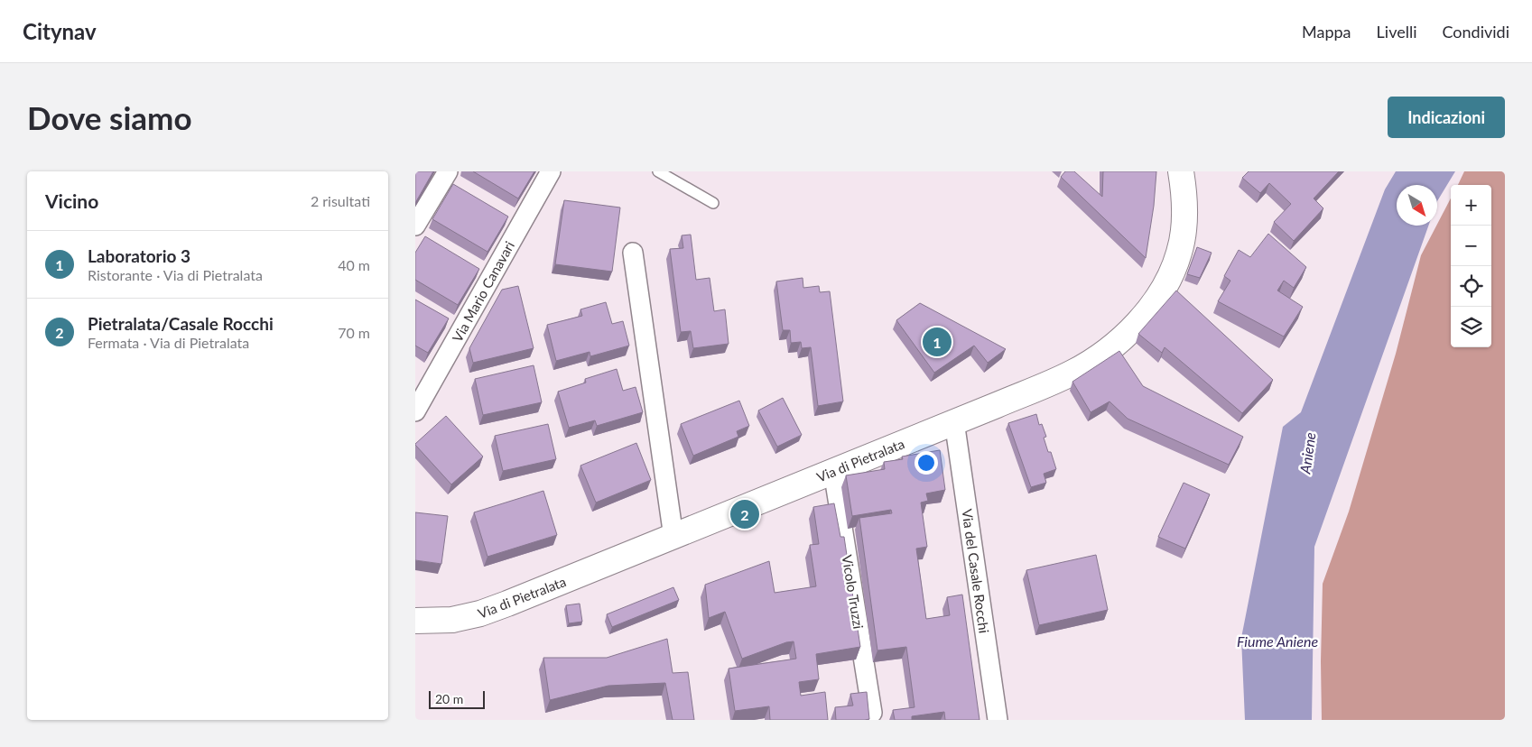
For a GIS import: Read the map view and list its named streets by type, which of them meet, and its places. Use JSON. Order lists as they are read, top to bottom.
{
  "streets": {
    "street": [
      "Via Mario Canavari",
      "Via di Pietralata",
      "Via del Casale Rocchi",
      "Vicolo Truzzi"
    ]
  },
  "crossings": [
    ["Via di Pietralata", "Via del Casale Rocchi"],
    ["Via di Pietralata", "Vicolo Truzzi"]
  ],
  "water": ["Aniene", "Fiume Aniene"],
  "scale_bar": "20 m",
  "north": "bottom right",
  "page": {
    "header": "Citynav",
    "nav": ["Mappa", "Livelli", "Condividi"],
    "buttons": "Indicazioni",
    "title": "Dove siamo",
    "heading": ["Vicino", "2 risultati"],
    "map_buttons": ["+", "−"],
    "list": [
      {
        "mark": "1",
        "name": "Laboratorio 3",
        "note": "Ristorante · Via di Pietralata",
        "value": "40 m"
      },
      {
        "mark": "2",
        "name": "Pietralata/Casale Rocchi",
        "note": "Fermata · Via di Pietralata",
        "value": "70 m"
      }
    ],
    "pins": ["1", "2"],
    "scale": "20 m"
  }
}
